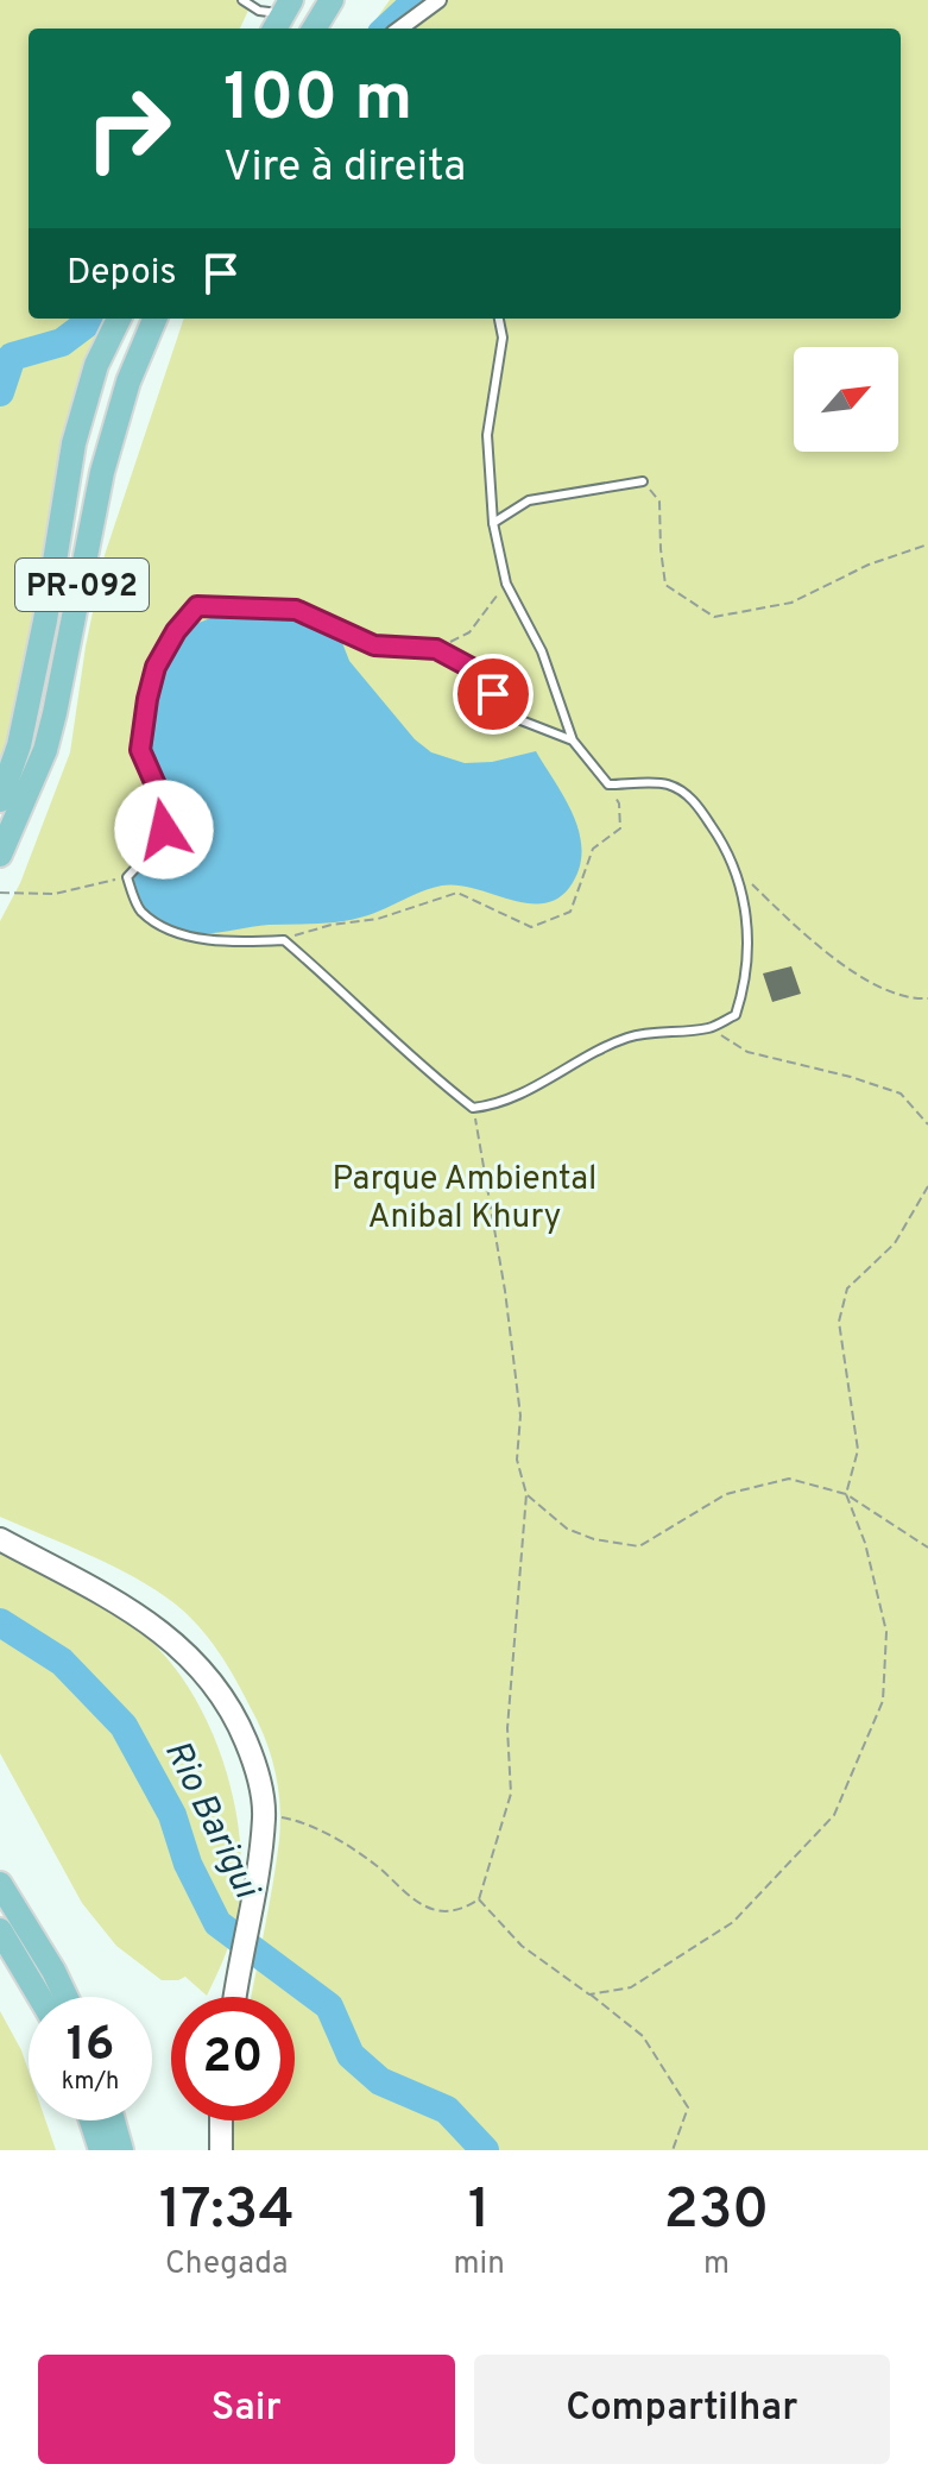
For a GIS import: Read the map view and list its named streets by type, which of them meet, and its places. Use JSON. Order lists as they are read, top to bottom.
{
  "streets": {
    "main road": ["PR-092"]
  },
  "water": ["Rio Barigui"],
  "parks": ["Parque Ambiental Anibal Khury"],
  "north": "top right",
  "page": {
    "turn": ["100 m", "Vire à direita"],
    "then": "Depois",
    "speed": "16 km/h",
    "limit": "20",
    "eta": [
      "17:34",
      "Chegada",
      "1",
      "min",
      "230",
      "m"
    ],
    "buttons": ["Sair", "Compartilhar"]
  }
}
